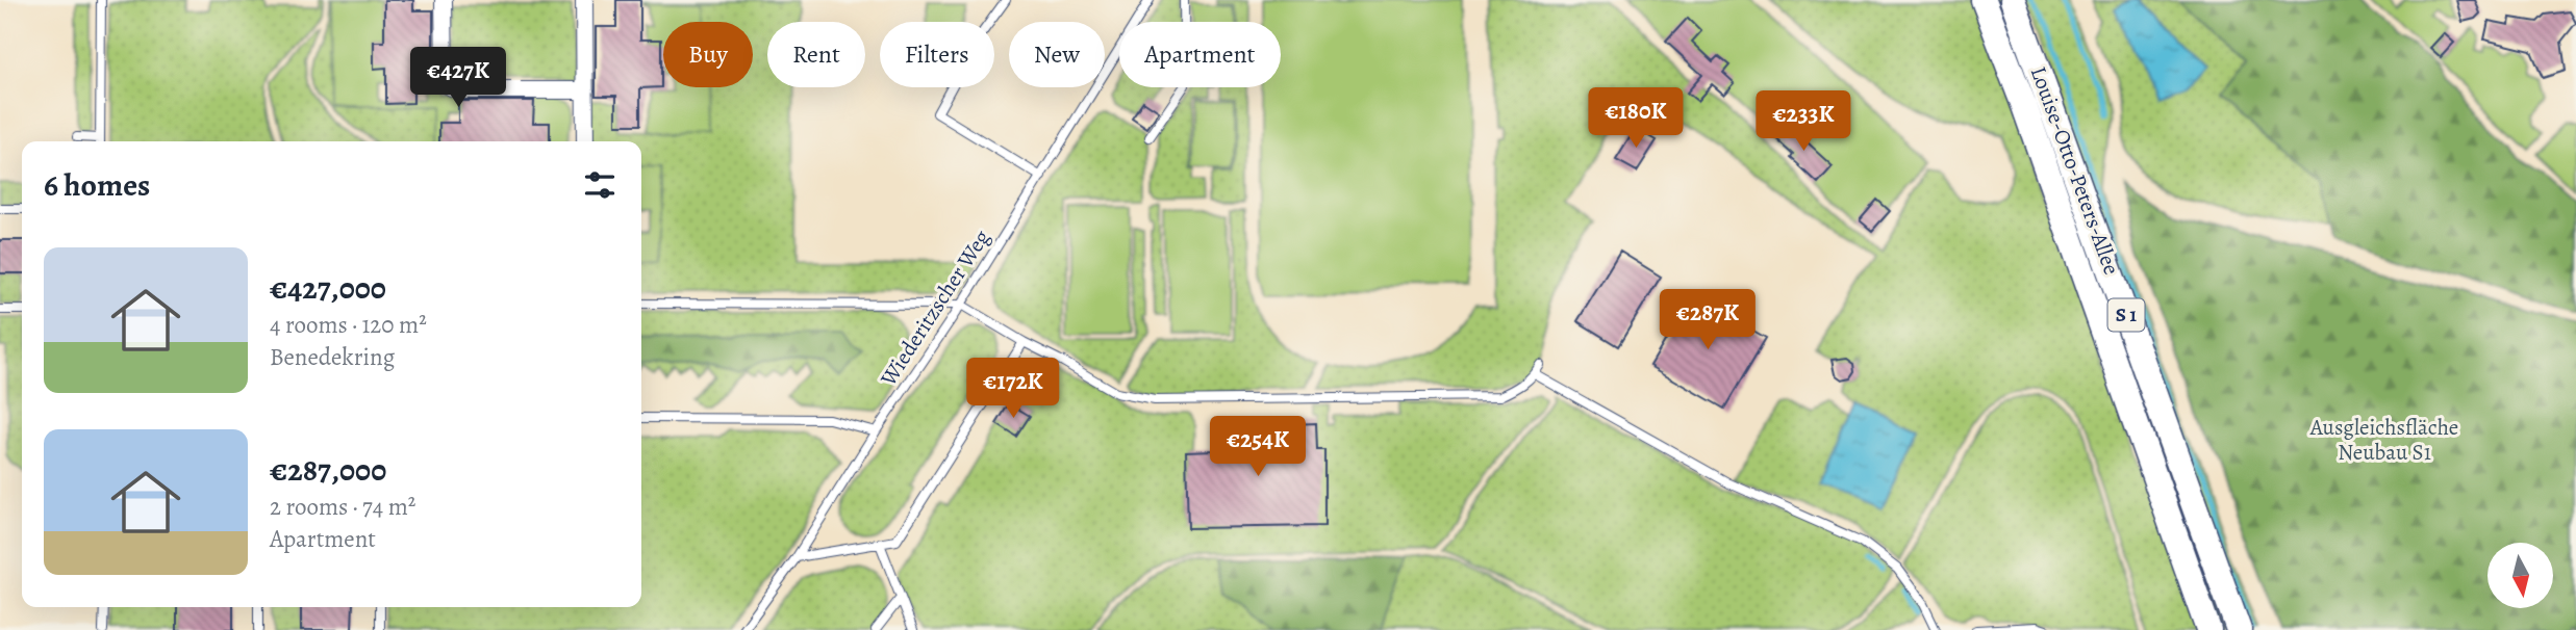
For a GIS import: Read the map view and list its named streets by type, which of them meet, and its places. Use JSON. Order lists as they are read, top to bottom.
{
  "streets": {
    "main road": ["Louise-Otto-Peters-Allee", "S 1"],
    "lane": ["Wiederitzscher Weg"]
  },
  "parks": ["Ausgleichsfläche Neubau S1"],
  "north": "bottom",
  "page": {
    "chip": [
      "Buy",
      "Rent",
      "Filters",
      "New",
      "Apartment"
    ],
    "price": [
      "€427K",
      "€180K",
      "€233K",
      "€287K",
      "€172K",
      "€254K"
    ],
    "heading": "6 homes",
    "list": [
      {
        "name": "€427,000",
        "note": "4 rooms · 120 m² · Benedekring"
      },
      {
        "name": "€287,000",
        "note": "2 rooms · 74 m² · Apartment"
      }
    ]
  }
}
